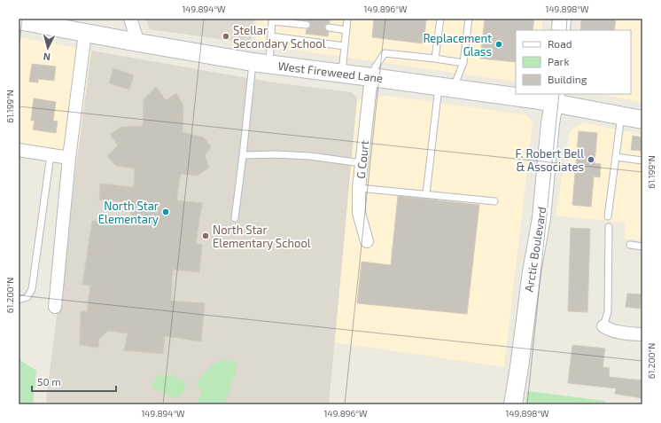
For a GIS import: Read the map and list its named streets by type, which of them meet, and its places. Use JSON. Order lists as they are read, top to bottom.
{
  "streets": {
    "main road": ["West Fireweed Lane", "Arctic Boulevard"],
    "street": ["G Court"]
  },
  "crossings": [
    ["West Fireweed Lane", "G Court"],
    ["West Fireweed Lane", "Arctic Boulevard"]
  ],
  "places": [
    "Stellar Secondary School",
    "Replacement Glass",
    "F. Robert Bell & Associates",
    "North Star Elementary",
    "North Star Elementary School"
  ],
  "legend": ["Road", "Park", "Building"],
  "scale_bar": "50 m",
  "north": "bottom",
  "coordinates": [
    "149.894°W",
    "149.896°W",
    "149.898°W",
    "61.199°N",
    "61.200°N"
  ]
}
